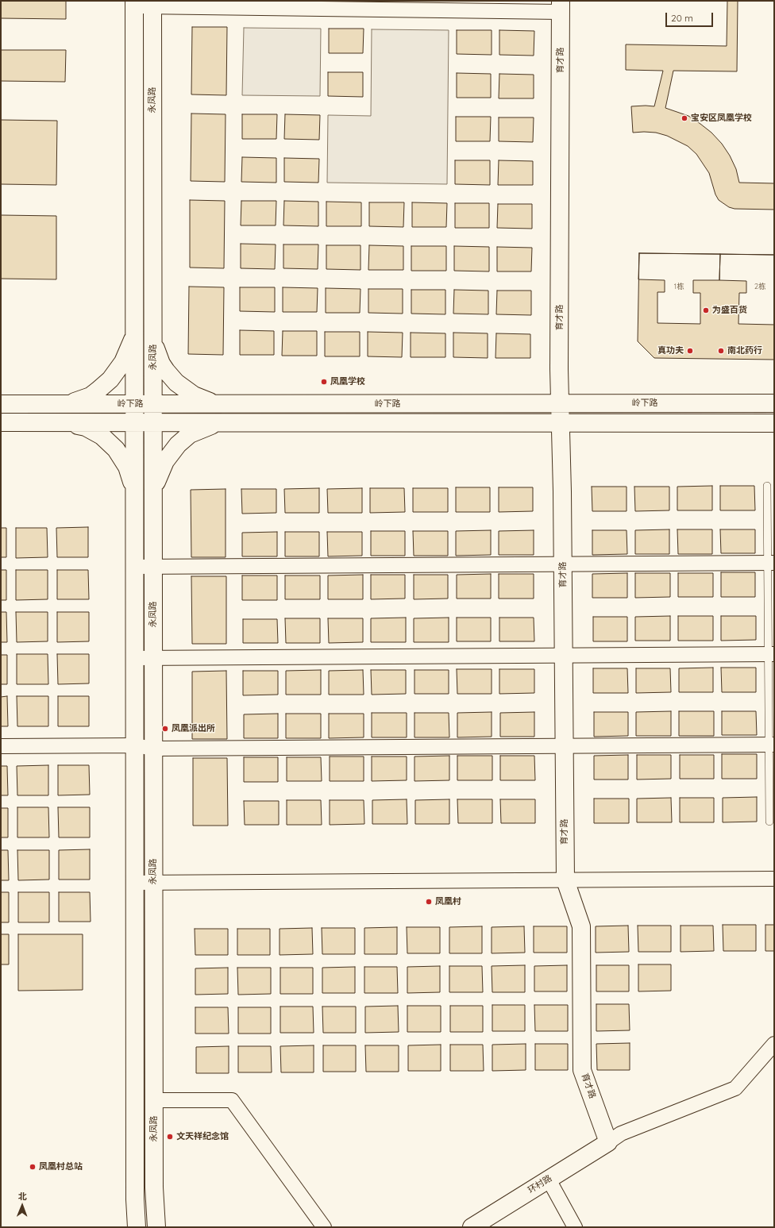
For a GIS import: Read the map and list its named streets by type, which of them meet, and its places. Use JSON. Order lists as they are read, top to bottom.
{
  "streets": {
    "street": [
      "育才路",
      "永凤路",
      "岭下路",
      "环村路"
    ]
  },
  "crossings": [
    ["育才路", "岭下路"],
    ["育才路", "环村路"],
    ["永凤路", "岭下路"]
  ],
  "places": [
    "宝安区凤凰学校",
    "为盛百货",
    "真功夫",
    "南北药行",
    "凤凰学校",
    "凤凰派出所",
    "凤凰村",
    "文天祥纪念馆",
    "凤凰村总站"
  ],
  "house_numbers": ["1栋", "2栋"],
  "scale_bar": "20 m",
  "north": "top"
}
